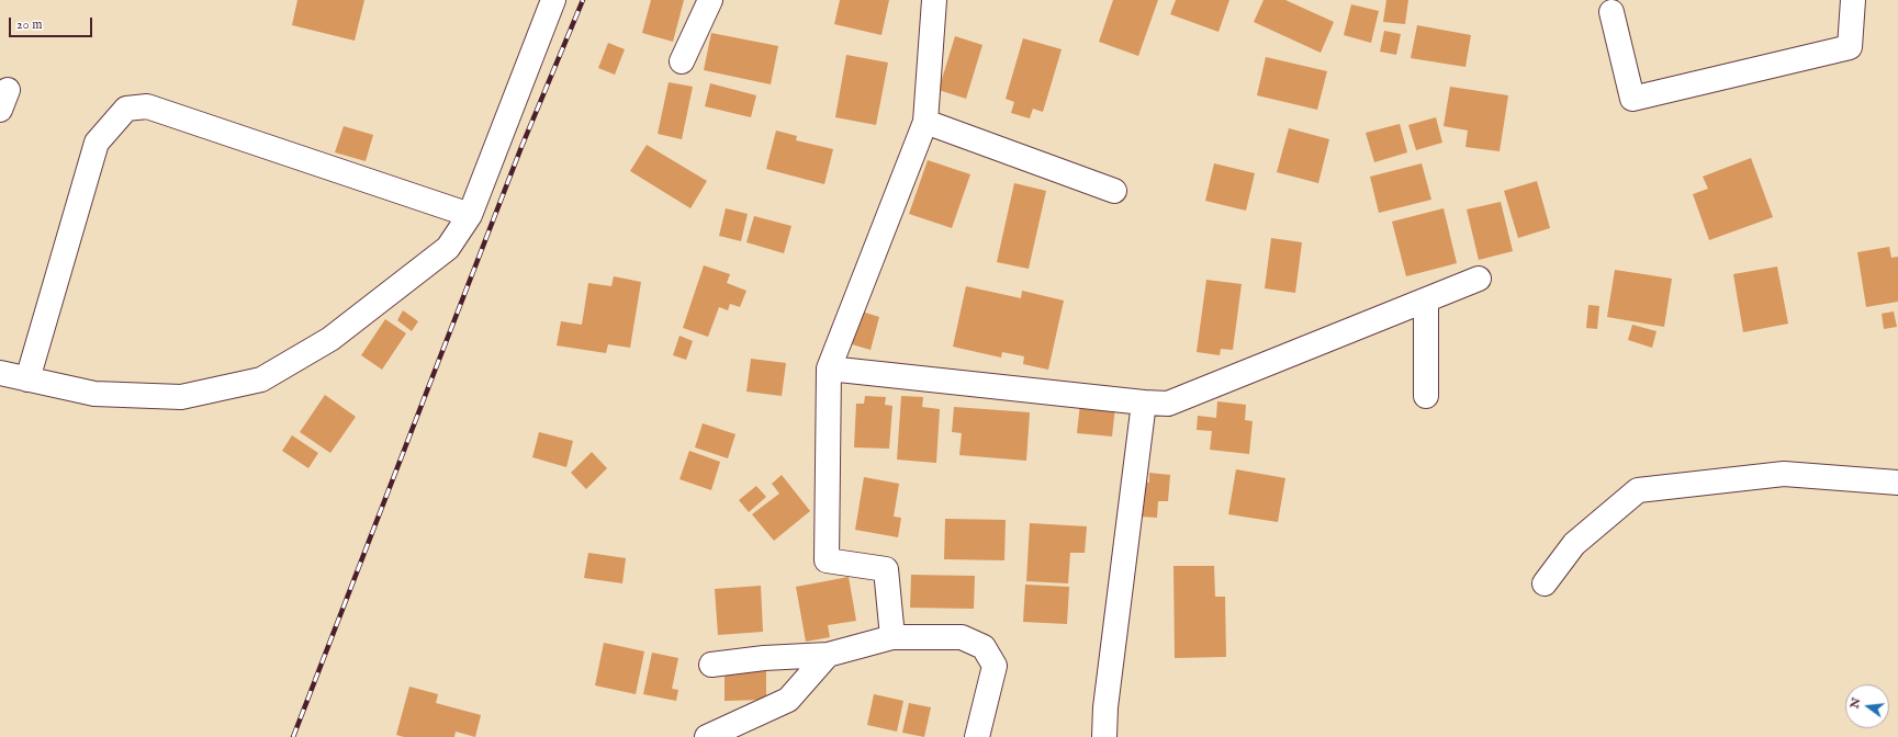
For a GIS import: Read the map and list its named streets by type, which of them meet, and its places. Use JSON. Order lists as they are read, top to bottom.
{
  "scale_bar": "20 m",
  "north": "left"
}
